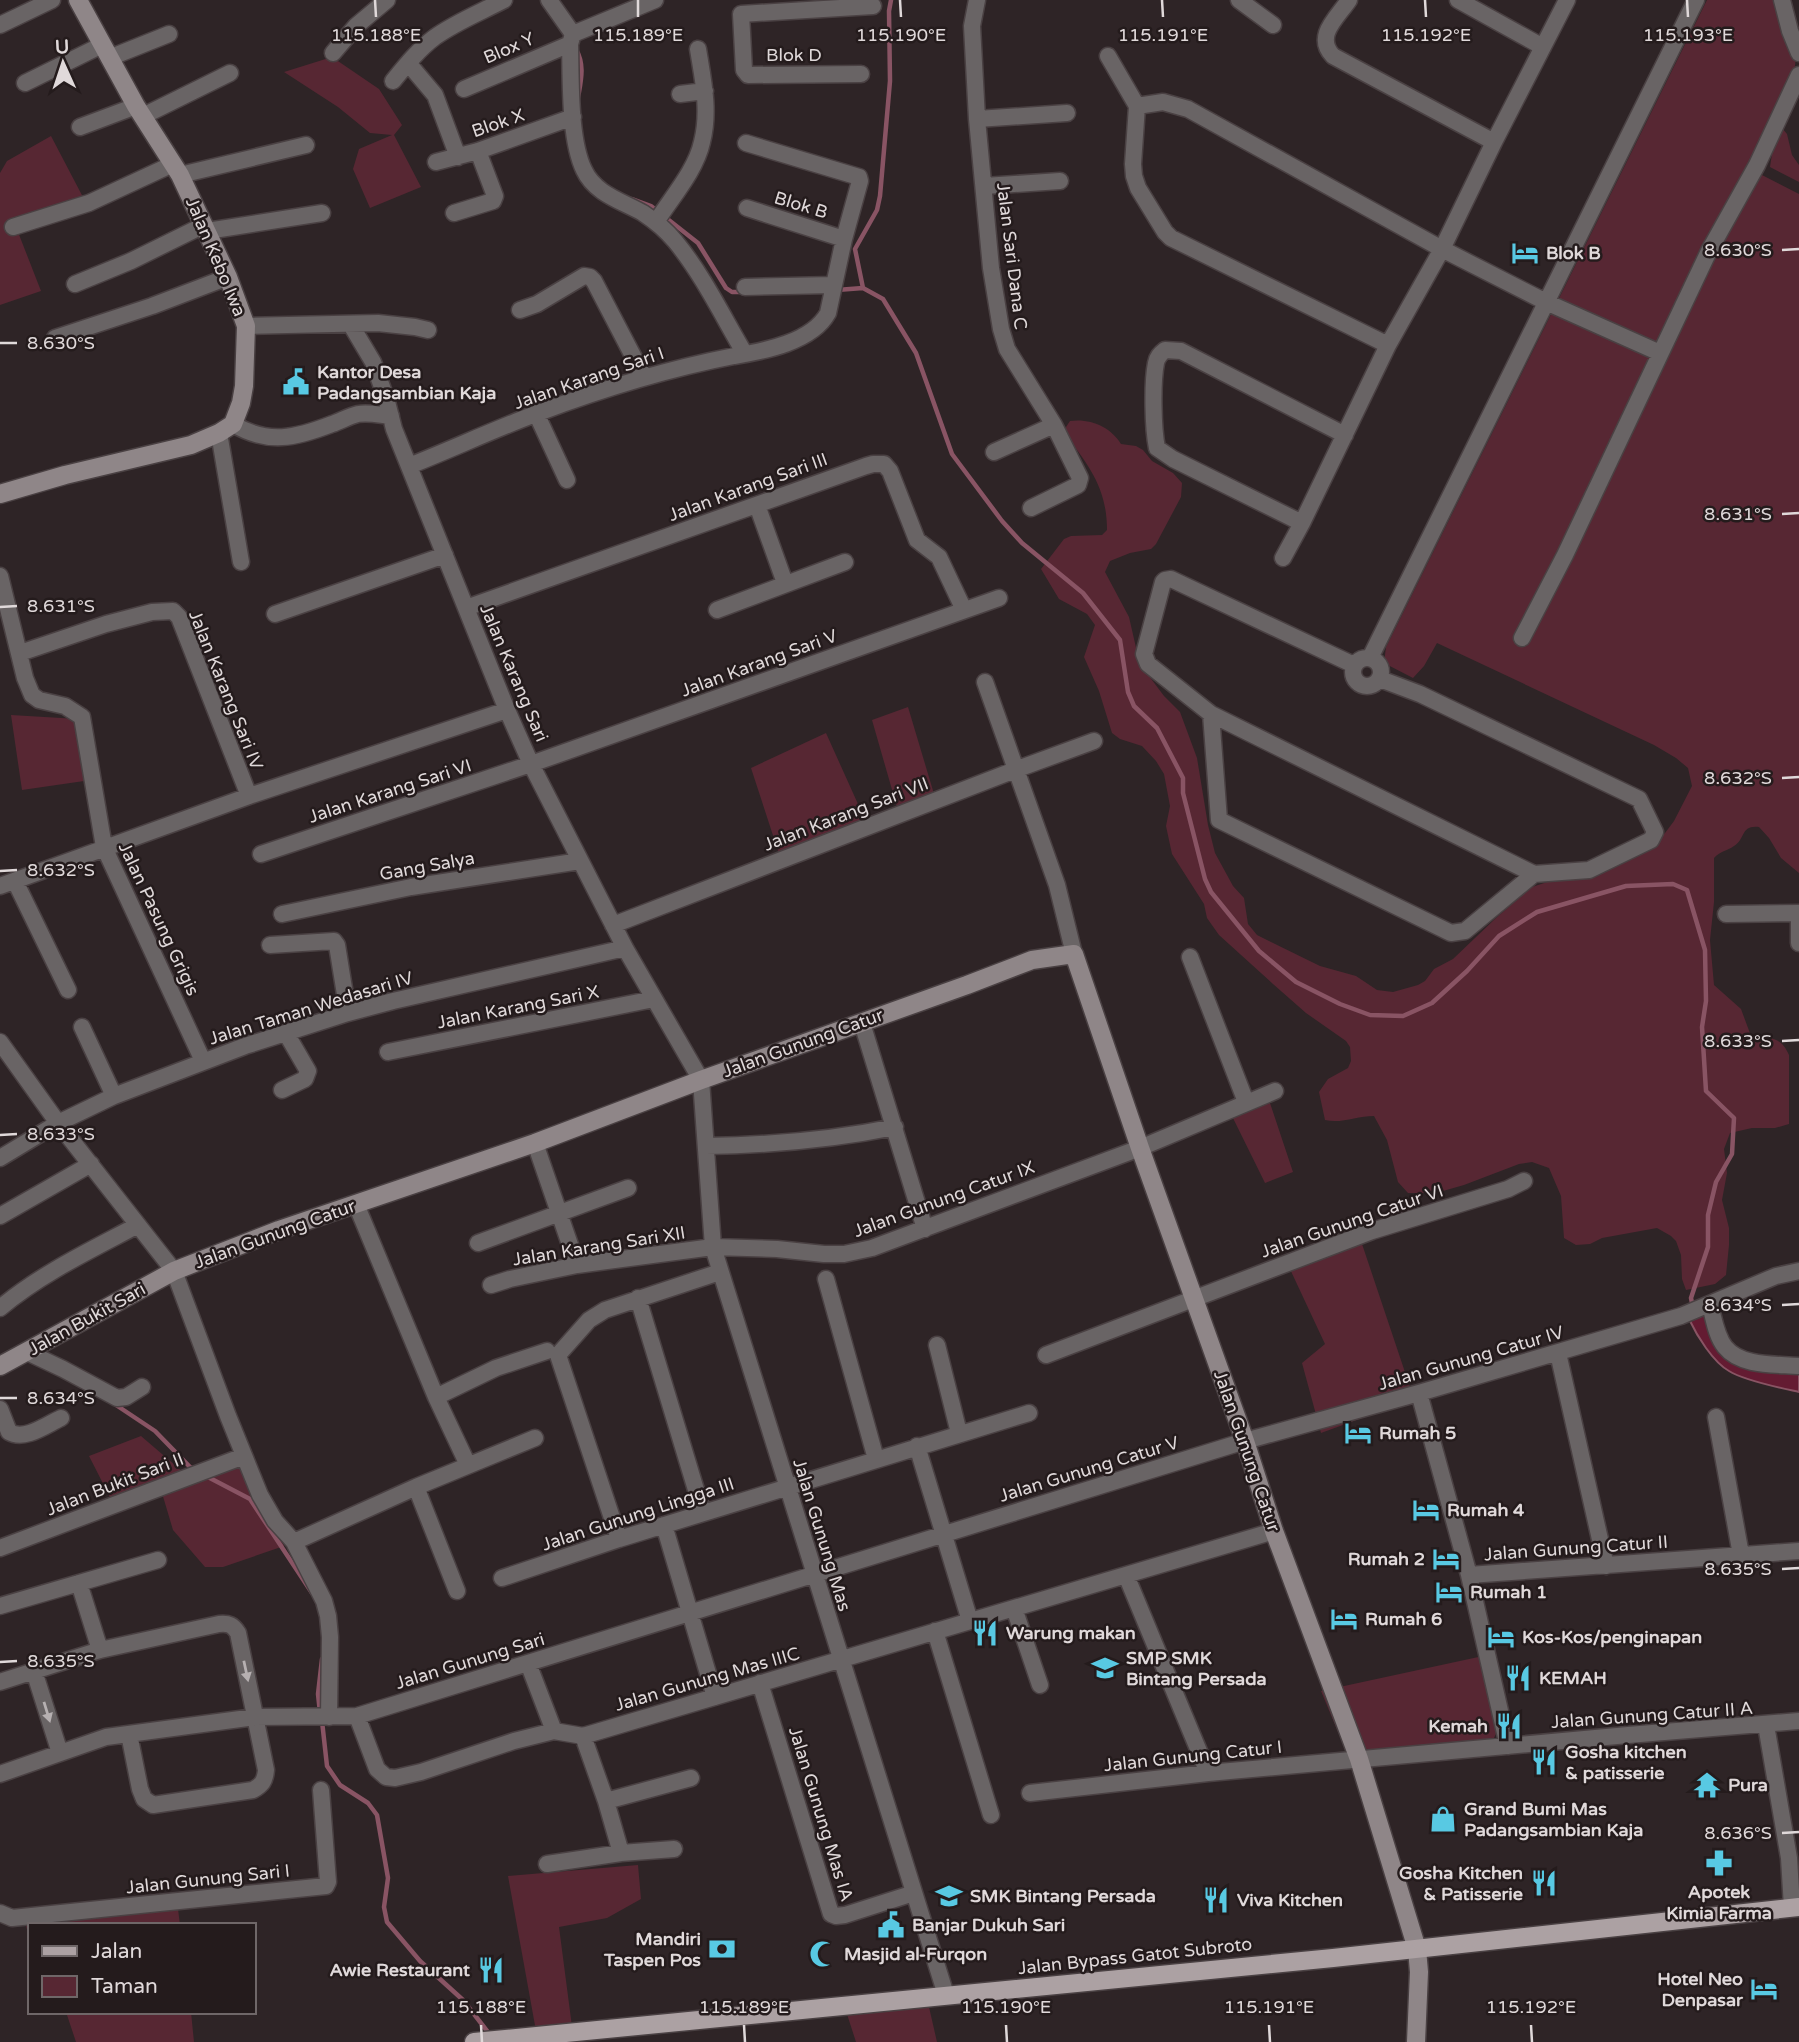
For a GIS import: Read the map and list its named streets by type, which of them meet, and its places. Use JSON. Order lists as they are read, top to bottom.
{
  "streets": {
    "main road": ["Jalan Bypass Gatot Subroto"],
    "street": [
      "Blox Y",
      "Blok D",
      "Blok X",
      "Blok B",
      "Jalan Sari Dana C",
      "Jalan Kebo Iwa",
      "Jalan Karang Sari I",
      "Jalan Karang Sari III",
      "Jalan Karang Sari V",
      "Jalan Karang Sari",
      "Jalan Karang Sari IV",
      "Jalan Karang Sari VI",
      "Jalan Karang Sari VII",
      "Gang Salya",
      "Jalan Pasung Grigis",
      "Jalan Karang Sari X",
      "Jalan Taman Wedasari IV",
      "Jalan Gunung Catur",
      "Jalan Gunung Catur IX",
      "Jalan Gunung Catur VI",
      "Jalan Karang Sari XII",
      "Jalan Bukit Sari",
      "Jalan Gunung Catur IV",
      "Jalan Gunung Catur V",
      "Jalan Bukit Sari II",
      "Jalan Gunung Lingga III",
      "Jalan Gunung Mas",
      "Jalan Gunung Catur II",
      "Jalan Gunung Sari",
      "Jalan Gunung Mas IIIC",
      "Jalan Gunung Catur II A",
      "Jalan Gunung Catur I",
      "Jalan Gunung Mas IA",
      "Jalan Gunung Sari I"
    ]
  },
  "crossings": [
    ["Blok B", "Jalan Karang Sari I"],
    ["Jalan Karang Sari I", "Jalan Karang Sari"],
    ["Jalan Karang Sari III", "Jalan Karang Sari V"],
    ["Jalan Karang Sari III", "Jalan Karang Sari"],
    ["Jalan Karang Sari V", "Jalan Karang Sari"],
    ["Jalan Karang Sari V", "Jalan Karang Sari VI"],
    ["Jalan Karang Sari", "Jalan Karang Sari IV"],
    ["Jalan Karang Sari", "Jalan Karang Sari VI"],
    ["Jalan Karang Sari", "Jalan Karang Sari VII"],
    ["Jalan Karang Sari", "Gang Salya"],
    ["Jalan Karang Sari", "Jalan Karang Sari X"],
    ["Jalan Karang Sari", "Jalan Taman Wedasari IV"],
    ["Jalan Karang Sari", "Jalan Gunung Catur"],
    ["Jalan Karang Sari", "Jalan Gunung Mas"],
    ["Jalan Karang Sari IV", "Jalan Pasung Grigis"],
    ["Jalan Karang Sari VII", "Jalan Gunung Catur"],
    ["Jalan Pasung Grigis", "Jalan Taman Wedasari IV"],
    ["Jalan Gunung Catur", "Jalan Gunung Catur IX"],
    ["Jalan Gunung Catur", "Jalan Gunung Catur VI"],
    ["Jalan Gunung Catur", "Jalan Bukit Sari"],
    ["Jalan Gunung Catur", "Jalan Gunung Catur IV"],
    ["Jalan Gunung Catur", "Jalan Gunung Catur V"],
    ["Jalan Gunung Catur", "Jalan Gunung Mas"],
    ["Jalan Gunung Catur", "Jalan Gunung Mas IIIC"],
    ["Jalan Gunung Catur", "Jalan Gunung Catur I"],
    ["Jalan Gunung Catur", "Jalan Bypass Gatot Subroto"],
    ["Jalan Gunung Catur IX", "Jalan Karang Sari XII"],
    ["Jalan Gunung Catur IX", "Jalan Gunung Mas"],
    ["Jalan Karang Sari XII", "Jalan Gunung Mas"],
    ["Jalan Gunung Catur IV", "Jalan Gunung Catur V"],
    ["Jalan Gunung Catur V", "Jalan Gunung Sari"],
    ["Jalan Gunung Lingga III", "Jalan Gunung Mas"],
    ["Jalan Gunung Mas", "Jalan Gunung Sari"],
    ["Jalan Gunung Mas", "Jalan Gunung Mas IIIC"],
    ["Jalan Gunung Mas", "Jalan Gunung Mas IA"],
    ["Jalan Gunung Mas", "Jalan Bypass Gatot Subroto"],
    ["Jalan Gunung Catur II", "Jalan Gunung Catur II A"],
    ["Jalan Gunung Mas IIIC", "Jalan Gunung Mas IA"]
  ],
  "places": {
    "hotel": [
      "Blok B",
      "Rumah 5",
      "Rumah 4",
      "Rumah 2",
      "Rumah 1",
      "Rumah 6",
      "Kos-Kos/penginapan",
      "Hotel Neo Denpasar"
    ],
    "public building": ["Kantor Desa Padangsambian Kaja", "Banjar Dukuh Sari"],
    "restaurant": [
      "Warung makan",
      "KEMAH",
      "Kemah",
      "Gosha kitchen & patisserie",
      "Gosha Kitchen & Patisserie",
      "Viva Kitchen",
      "Awie Restaurant"
    ],
    "school or university": ["SMP SMK Bintang Persada", "SMK Bintang Persada"],
    "temple": ["Pura"],
    "shop": ["Grand Bumi Mas Padangsambian Kaja"],
    "pharmacy": ["Apotek Kimia Farma"],
    "bank": ["Mandiri Taspen Pos"],
    "mosque": ["Masjid al-Furqon"]
  },
  "legend": ["Jalan", "Taman"],
  "north": "top",
  "coordinates": [
    "115.188°E",
    "115.189°E",
    "115.190°E",
    "115.191°E",
    "115.192°E",
    "115.193°E",
    "8.630°S",
    "8.631°S",
    "8.632°S",
    "8.633°S",
    "8.634°S",
    "8.635°S",
    "8.636°S"
  ]
}
